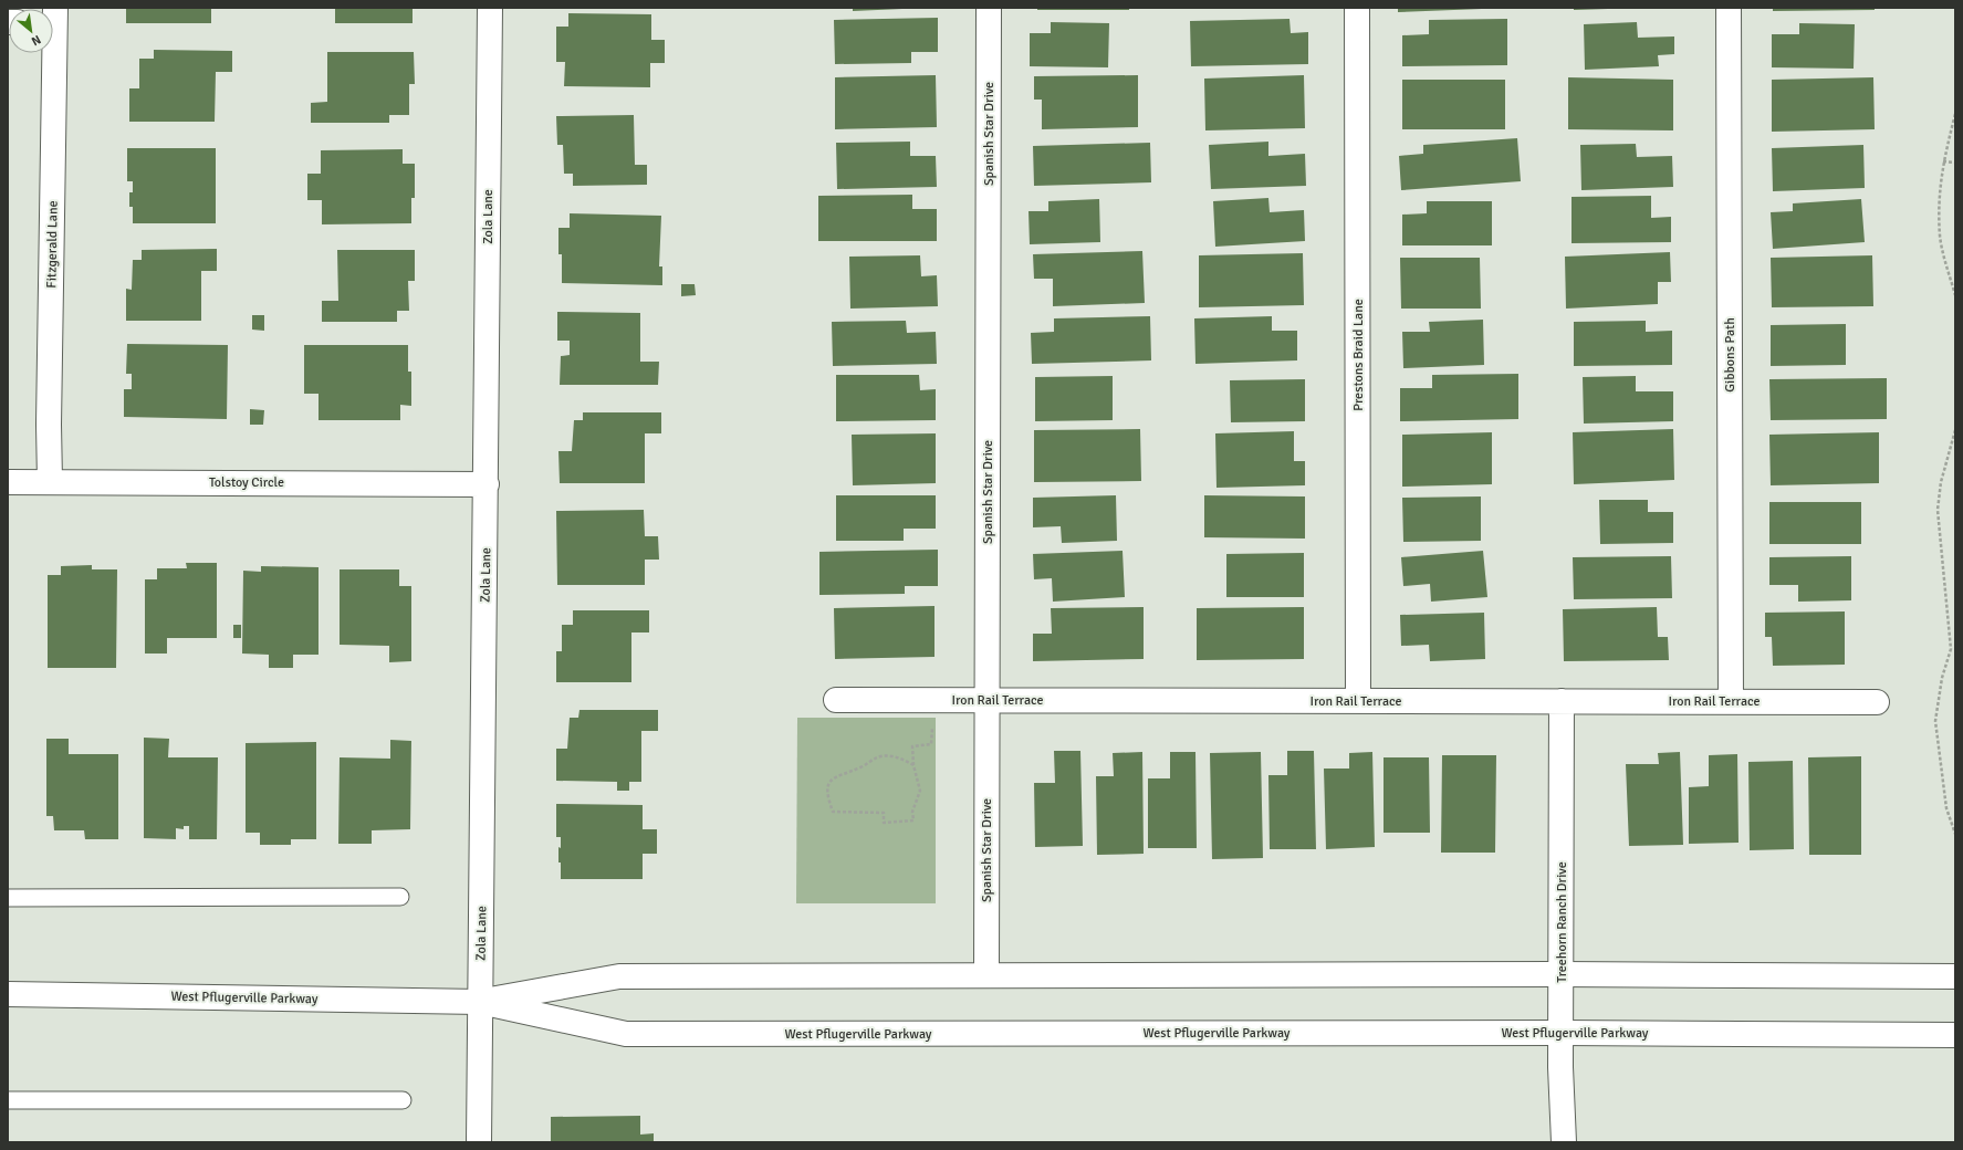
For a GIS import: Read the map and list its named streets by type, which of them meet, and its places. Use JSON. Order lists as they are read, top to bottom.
{
  "streets": {
    "street": [
      "Spanish Star Drive",
      "Zola Lane",
      "Fitzgerald Lane",
      "Prestons Braid Lane",
      "Gibbons Path",
      "Tolstoy Circle",
      "Iron Rail Terrace",
      "Treehorn Ranch Drive",
      "West Pflugerville Parkway"
    ]
  },
  "crossings": [
    ["Spanish Star Drive", "Iron Rail Terrace"],
    ["Spanish Star Drive", "West Pflugerville Parkway"],
    ["Zola Lane", "Tolstoy Circle"],
    ["Zola Lane", "West Pflugerville Parkway"],
    ["Fitzgerald Lane", "Tolstoy Circle"],
    ["Prestons Braid Lane", "Iron Rail Terrace"],
    ["Gibbons Path", "Iron Rail Terrace"],
    ["Iron Rail Terrace", "Treehorn Ranch Drive"],
    ["Treehorn Ranch Drive", "West Pflugerville Parkway"]
  ],
  "north": "bottom right"
}
